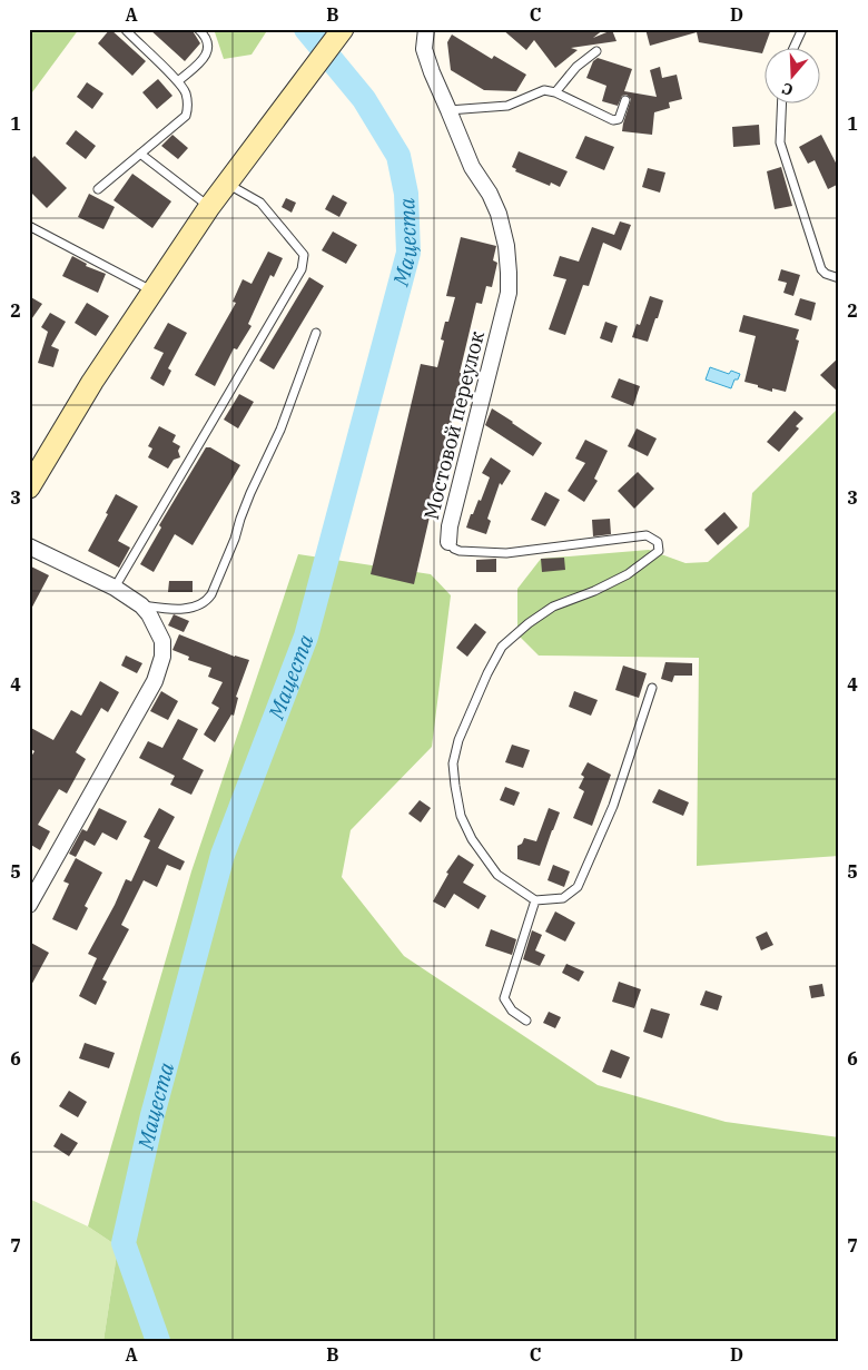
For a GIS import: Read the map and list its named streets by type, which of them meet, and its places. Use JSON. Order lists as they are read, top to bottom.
{
  "streets": {
    "street": ["Мостовой переулок"]
  },
  "water": ["Мацеста"],
  "north": "bottom",
  "grid": {
    "columns": [
      "A",
      "B",
      "C",
      "D"
    ],
    "rows": [
      "1",
      "2",
      "3",
      "4",
      "5",
      "6",
      "7"
    ]
  }
}
